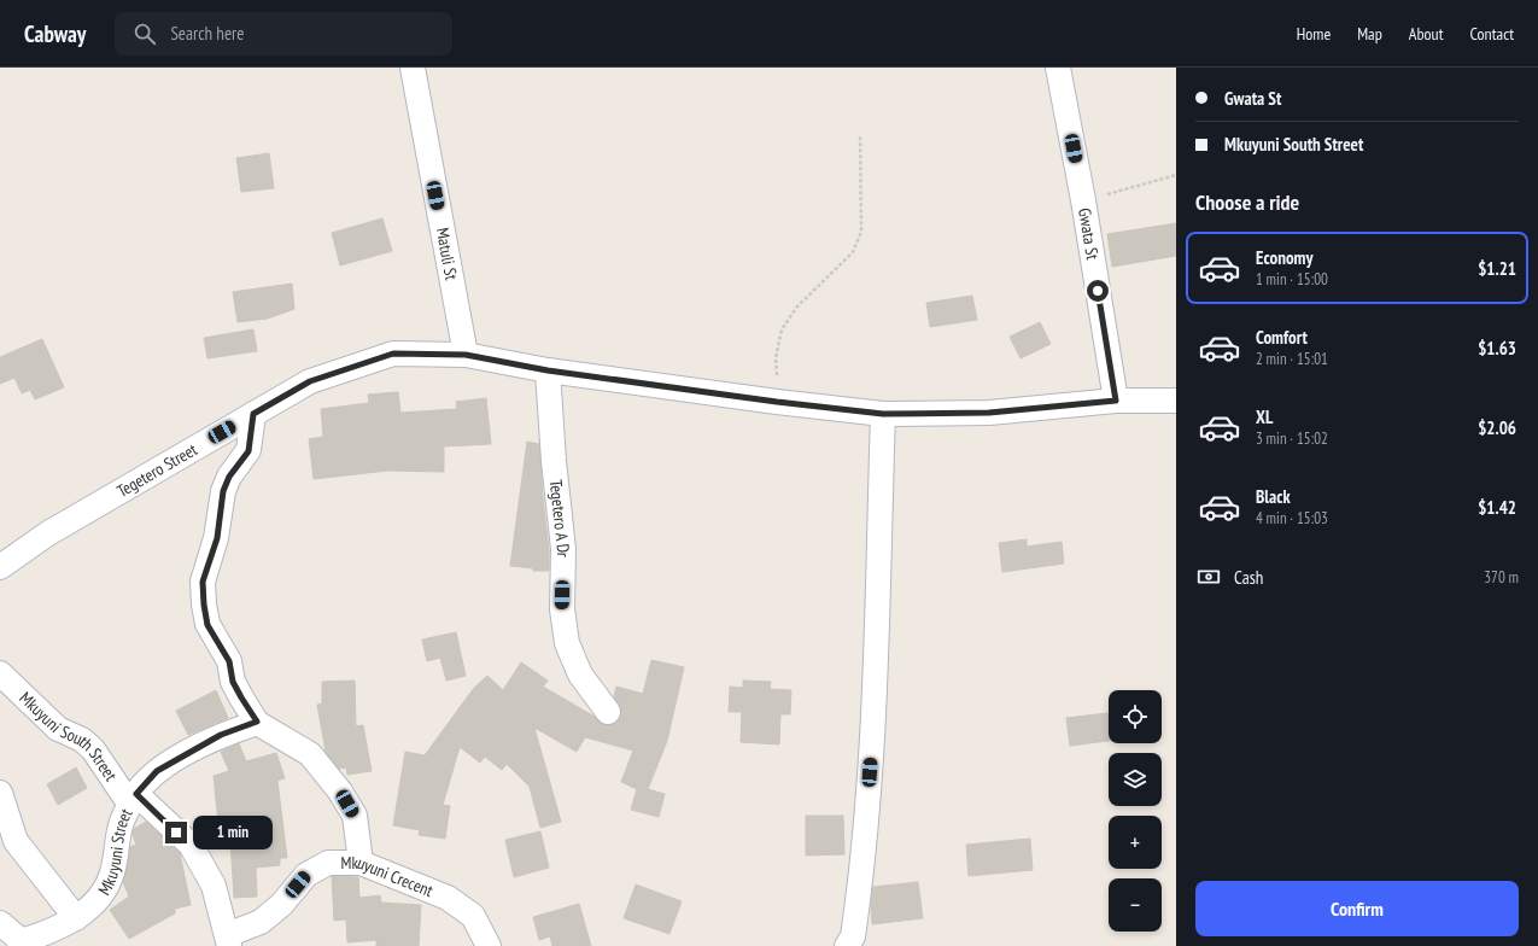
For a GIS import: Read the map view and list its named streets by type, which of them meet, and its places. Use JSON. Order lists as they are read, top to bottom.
{
  "streets": {
    "street": [
      "Gwata St",
      "Matuli St",
      "Tegetero Street",
      "Tegetero A Dr",
      "Mkuyuni South Street",
      "Mkuyuni Street",
      "Mkuyuni Crecent"
    ]
  },
  "crossings": [
    ["Gwata St", "Tegetero Street"],
    ["Matuli St", "Tegetero Street"],
    ["Tegetero Street", "Tegetero A Dr"],
    ["Mkuyuni South Street", "Mkuyuni Street"],
    ["Mkuyuni South Street", "Mkuyuni Crecent"]
  ],
  "page": {
    "header": "Cabway",
    "search": "Search here",
    "nav": [
      "Home",
      "Map",
      "About",
      "Contact"
    ],
    "banner": ["Gwata St", "Mkuyuni South Street"],
    "heading": "Choose a ride",
    "list": [
      {
        "name": "Economy",
        "note": "1 min · 15:00",
        "value": "$1.21"
      },
      {
        "name": "Comfort",
        "note": "2 min · 15:01",
        "value": "$1.63"
      },
      {
        "name": "XL",
        "note": "3 min · 15:02",
        "value": "$2.06"
      },
      {
        "name": "Black",
        "note": "4 min · 15:03",
        "value": "$1.42"
      }
    ],
    "pay": ["Cash", "370 m"],
    "map_buttons": ["+", "−"],
    "bubble": "1 min",
    "buttons": "Confirm"
  }
}
